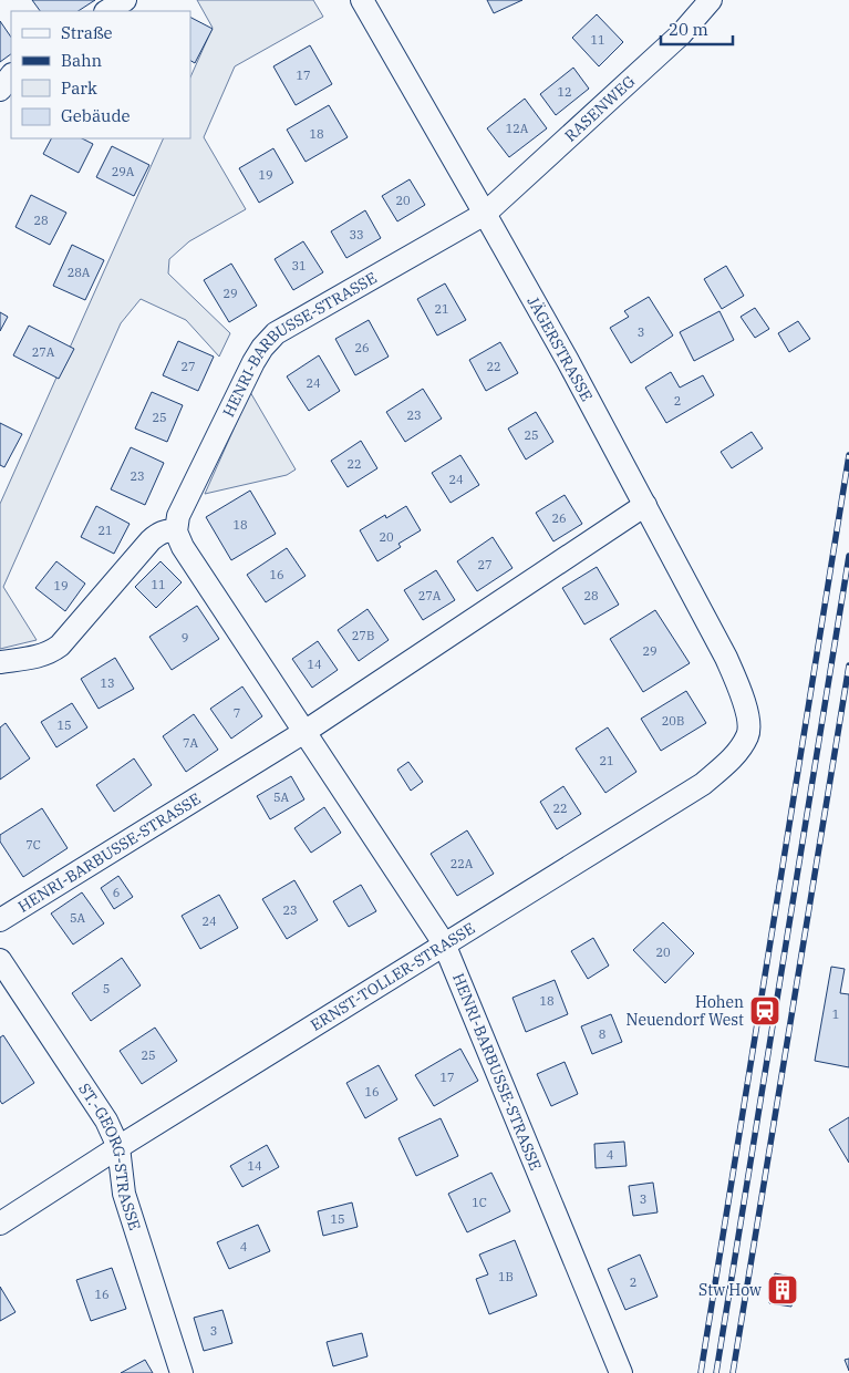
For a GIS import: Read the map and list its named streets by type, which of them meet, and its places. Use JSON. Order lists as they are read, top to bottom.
{
  "streets": {
    "street": [
      "RASENWEG",
      "HENRI-BARBUSSE-STRASSE",
      "JÄGERSTRASSE",
      "ERNST-TOLLER-STRASSE",
      "ST.-GEORG-STRASSE"
    ]
  },
  "crossings": [
    ["RASENWEG", "HENRI-BARBUSSE-STRASSE"],
    ["RASENWEG", "JÄGERSTRASSE"],
    ["HENRI-BARBUSSE-STRASSE", "JÄGERSTRASSE"],
    ["HENRI-BARBUSSE-STRASSE", "ERNST-TOLLER-STRASSE"],
    ["JÄGERSTRASSE", "ERNST-TOLLER-STRASSE"],
    ["ERNST-TOLLER-STRASSE", "ST.-GEORG-STRASSE"]
  ],
  "places": {
    "station": ["Hohen Neuendorf West"],
    "building": ["Stw How"]
  },
  "house_numbers": [
    "11",
    "17",
    "12",
    "12A",
    "18",
    "29A",
    "19",
    "20",
    "28",
    "33",
    "31",
    "28A",
    "29",
    "21",
    "3",
    "26",
    "27A",
    "27",
    "22",
    "24",
    "2",
    "23",
    "25",
    "25",
    "22",
    "23",
    "24",
    "26",
    "18",
    "21",
    "20",
    "27",
    "16",
    "11",
    "19",
    "27A",
    "28",
    "27B",
    "9",
    "29",
    "14",
    "13",
    "7",
    "20B",
    "15",
    "7A",
    "21",
    "5A",
    "22",
    "7C",
    "22A",
    "6",
    "23",
    "5A",
    "24",
    "20",
    "5",
    "18",
    "1",
    "8",
    "25",
    "17",
    "16",
    "4",
    "14",
    "3",
    "1C",
    "15",
    "4",
    "1B",
    "2",
    "16",
    "3"
  ],
  "legend": [
    "Straße",
    "Bahn",
    "Park",
    "Gebäude"
  ],
  "scale_bar": "20 m"
}
